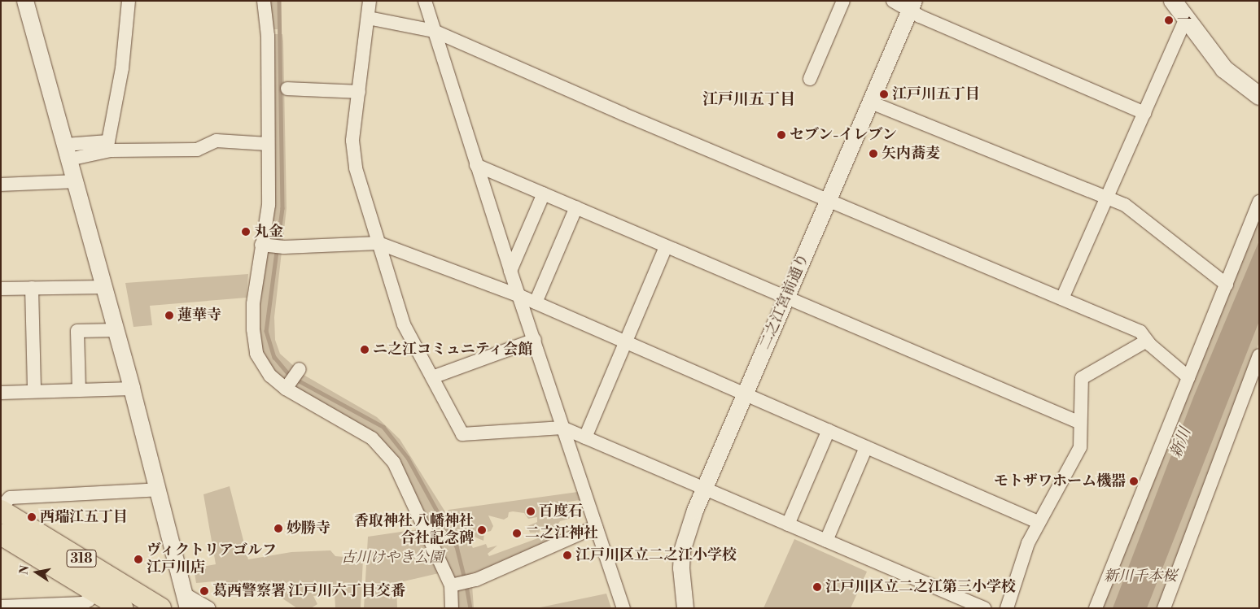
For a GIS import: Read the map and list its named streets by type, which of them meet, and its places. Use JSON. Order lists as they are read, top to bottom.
{
  "streets": {
    "main road": ["318"],
    "street": ["二之江宮前通り"]
  },
  "districts": ["江戸川五丁目"],
  "water": ["新川"],
  "parks": ["古川けやき公園", "新川千本桜"],
  "places": [
    "一",
    "江戸川五丁目",
    "セブン-イレブン",
    "矢内蕎麦",
    "丸金",
    "蓮華寺",
    "ニ之江コミュニティ会館",
    "モトザワホーム機器",
    "百度石",
    "西瑞江五丁目",
    "妙勝寺",
    "香取神社 八幡神社 合社記念碑",
    "二之江神社",
    "江戸川区立二之江小学校",
    "ヴィクトリアゴルフ 江戸川店",
    "江戸川区立二之江第三小学校",
    "葛西警察署 江戸川六丁目交番"
  ],
  "north": "left"
}
